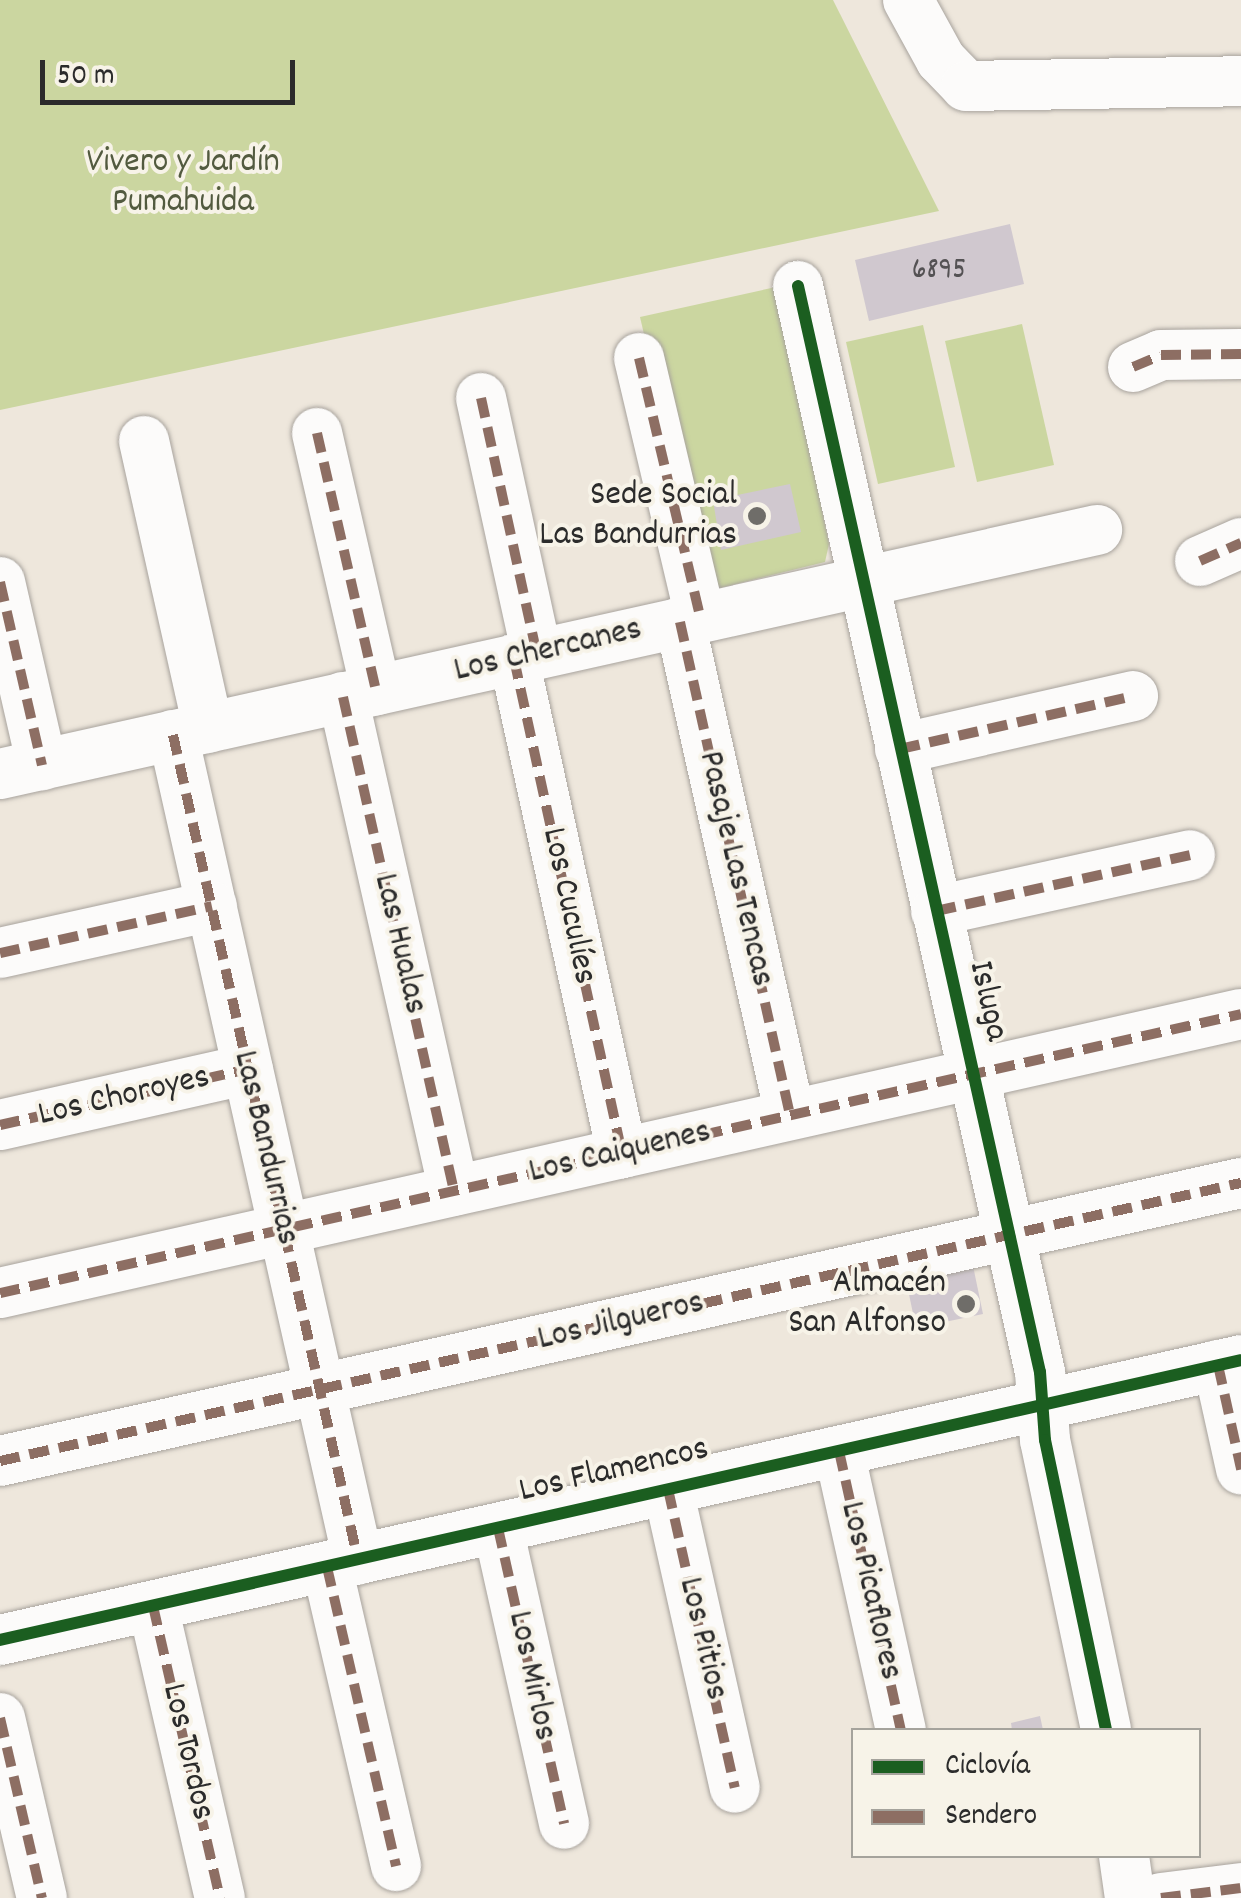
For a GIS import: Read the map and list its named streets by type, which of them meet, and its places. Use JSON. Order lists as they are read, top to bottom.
{
  "streets": {
    "street": [
      "Los Chercanes",
      "Pasaje Las Tencas",
      "Los Cuculíes",
      "Las Hualas",
      "Isluga",
      "Los Choroyes",
      "Las Bandurrias",
      "Los Caiquenes",
      "Los Jilgueros",
      "Los Flamencos",
      "Los Picaflores",
      "Los Pitios",
      "Los Mirlos",
      "Los Tordos"
    ]
  },
  "crossings": [
    ["Los Chercanes", "Pasaje Las Tencas"],
    ["Los Chercanes", "Los Cuculíes"],
    ["Los Chercanes", "Las Hualas"],
    ["Los Chercanes", "Isluga"],
    ["Los Chercanes", "Las Bandurrias"],
    ["Pasaje Las Tencas", "Los Caiquenes"],
    ["Los Cuculíes", "Los Caiquenes"],
    ["Las Hualas", "Los Caiquenes"],
    ["Isluga", "Los Caiquenes"],
    ["Isluga", "Los Jilgueros"],
    ["Isluga", "Los Flamencos"],
    ["Los Choroyes", "Las Bandurrias"],
    ["Las Bandurrias", "Los Caiquenes"],
    ["Las Bandurrias", "Los Jilgueros"],
    ["Las Bandurrias", "Los Flamencos"],
    ["Los Flamencos", "Los Picaflores"],
    ["Los Flamencos", "Los Pitios"],
    ["Los Flamencos", "Los Mirlos"],
    ["Los Flamencos", "Los Tordos"]
  ],
  "parks": ["Vivero y Jardín Pumahuida"],
  "places": ["Sede Social Las Bandurrias", "Almacén San Alfonso"],
  "house_numbers": ["6895"],
  "legend": ["Ciclovía", "Sendero"],
  "scale_bar": "50 m"
}
